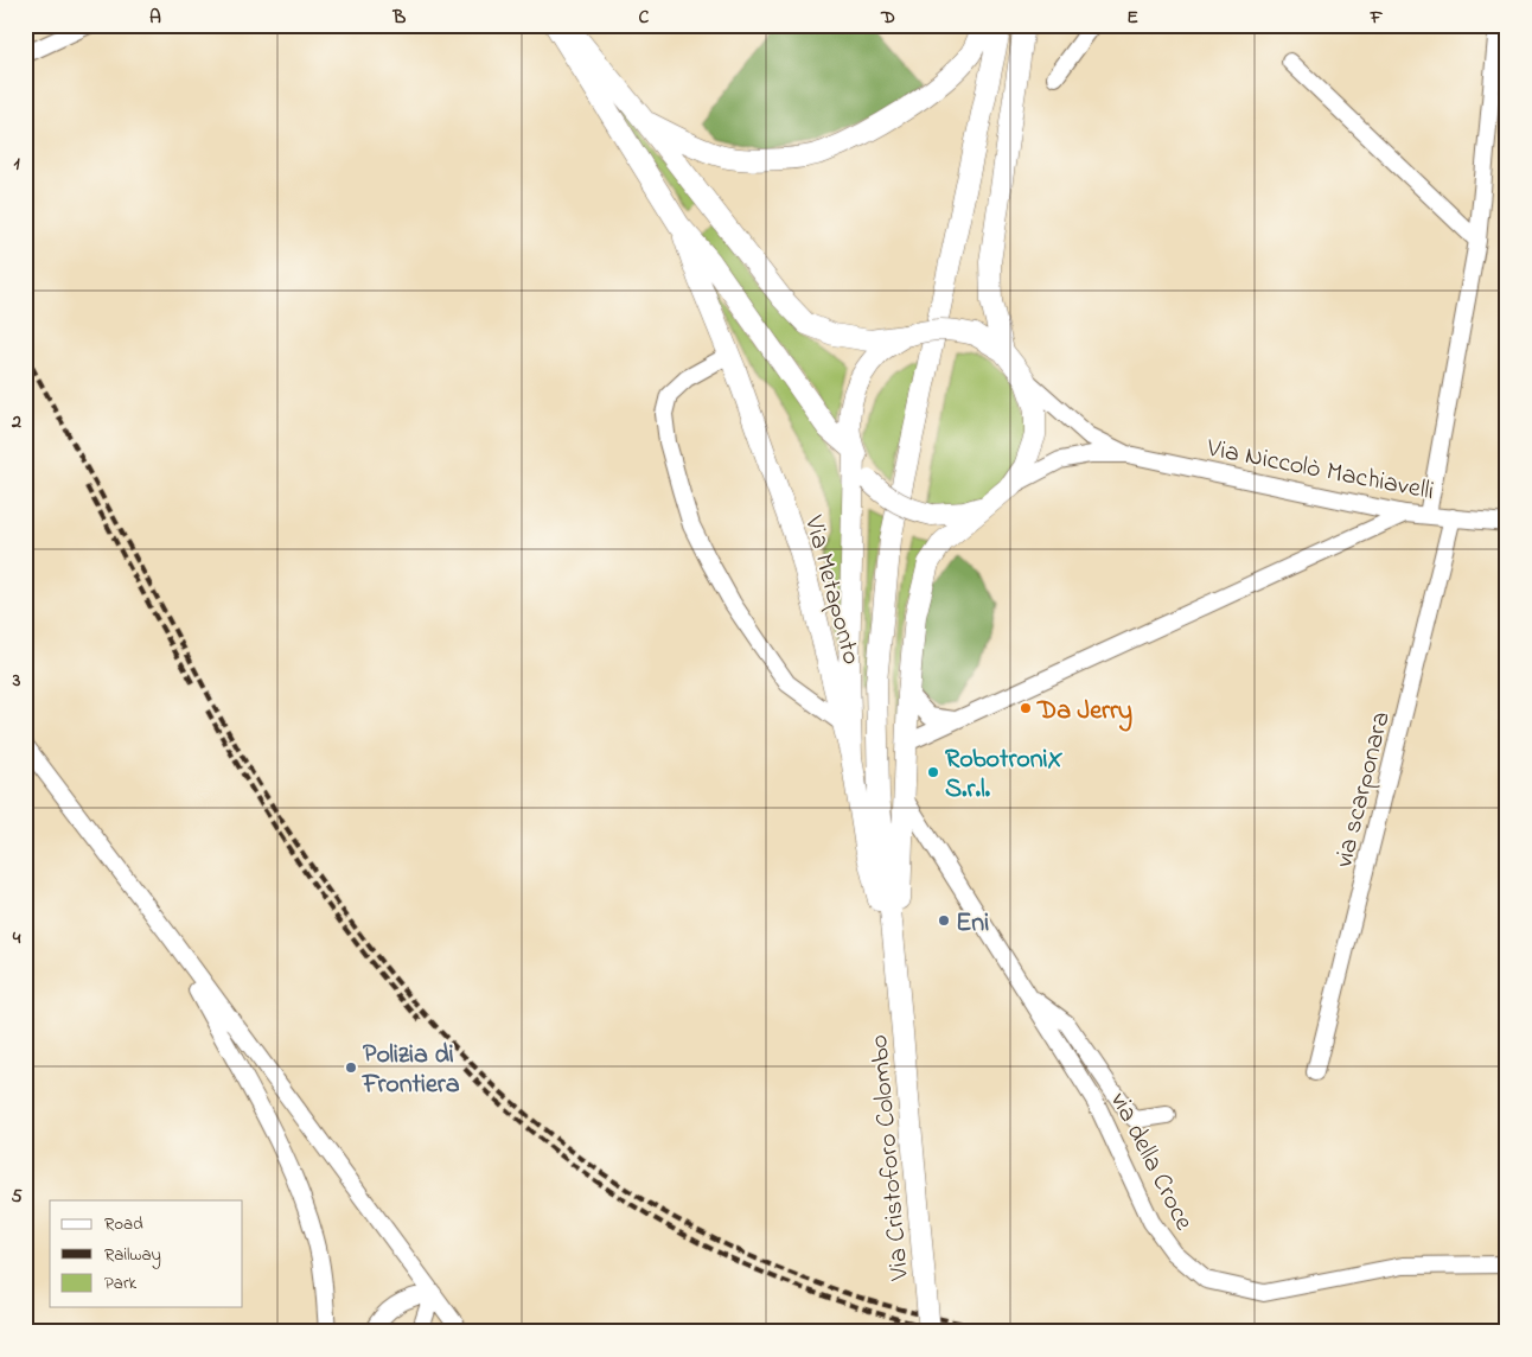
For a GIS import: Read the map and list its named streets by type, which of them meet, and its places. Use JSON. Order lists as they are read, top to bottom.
{
  "streets": {
    "main road": ["Via Metaponto", "Via Cristoforo Colombo"],
    "street": ["Via Niccolò Machiavelli", "via scarponara", "via della Croce"]
  },
  "crossings": [
    ["Via Niccolò Machiavelli", "via scarponara"],
    ["Via Metaponto", "Via Cristoforo Colombo"]
  ],
  "places": [
    "Da Jerry",
    "RobotroniX S.r.l.",
    "Eni",
    "Polizia di Frontiera"
  ],
  "legend": ["Road", "Railway", "Park"],
  "grid": {
    "columns": [
      "A",
      "B",
      "C",
      "D",
      "E",
      "F"
    ],
    "rows": [
      "1",
      "2",
      "3",
      "4",
      "5"
    ]
  }
}
